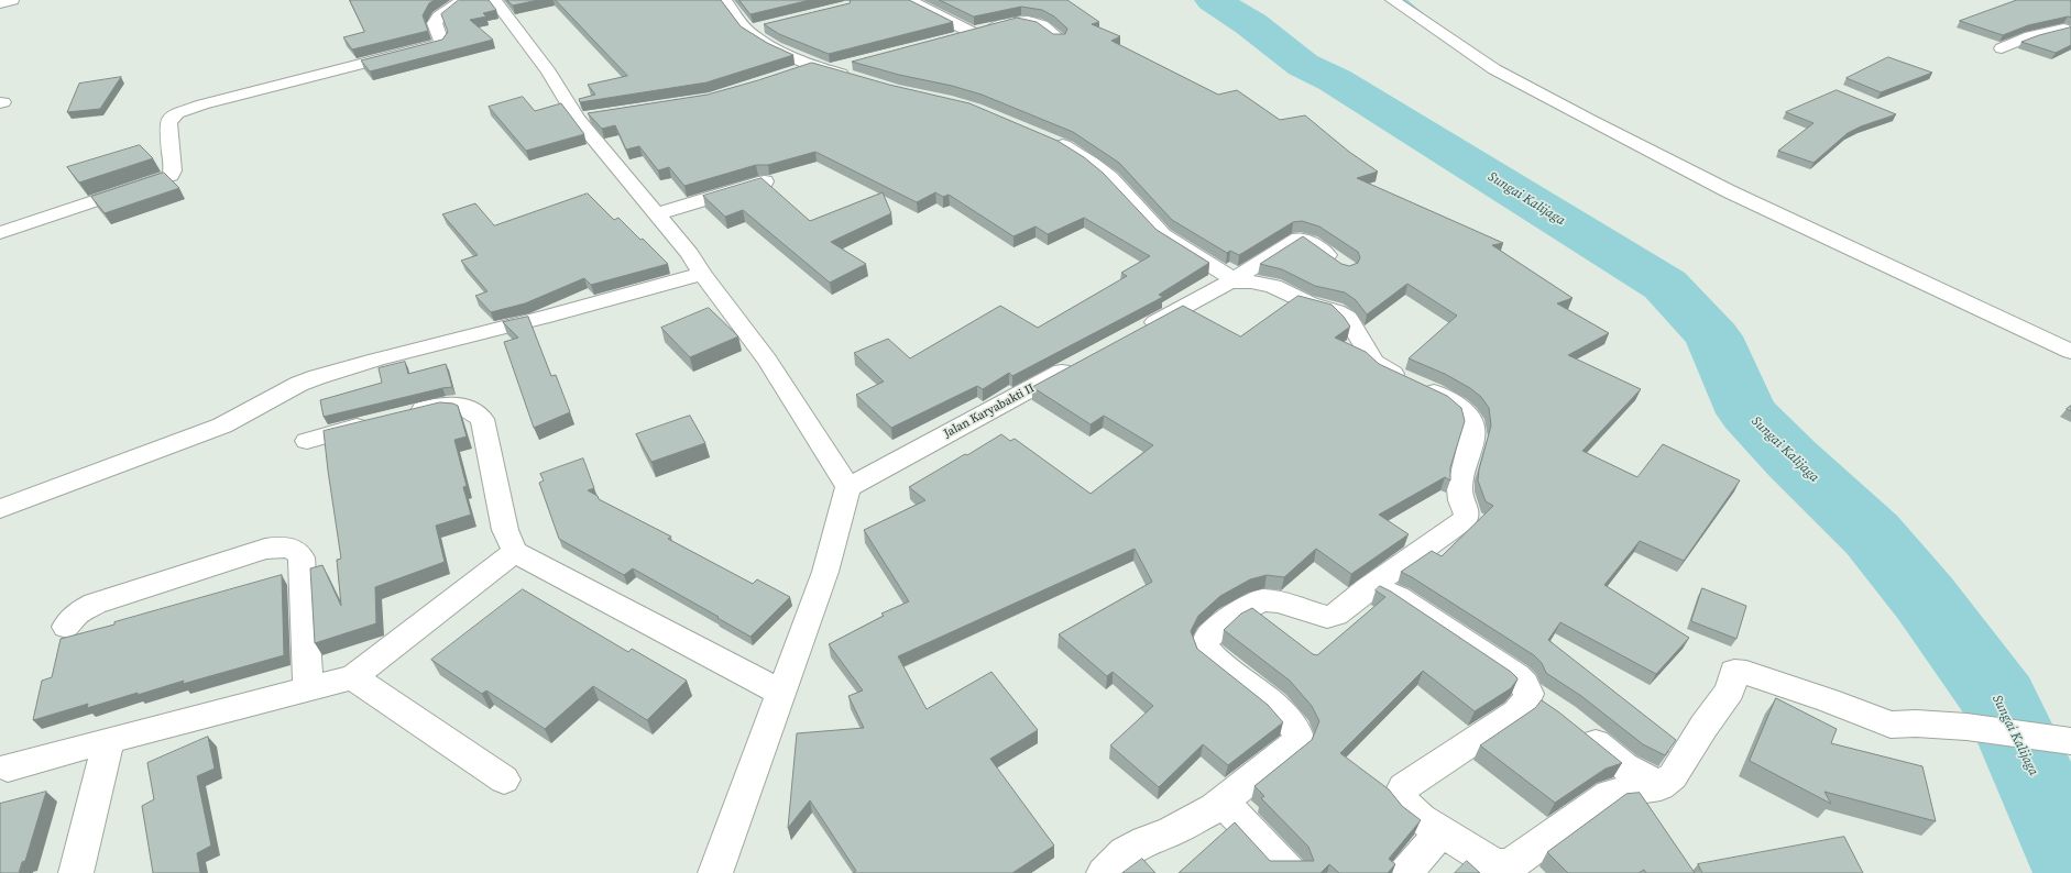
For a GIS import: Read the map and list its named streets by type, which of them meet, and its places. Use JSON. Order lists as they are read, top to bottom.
{
  "streets": {
    "street": ["Jalan Karyabakti II"]
  },
  "water": ["Sungai Kalijaga"]
}
